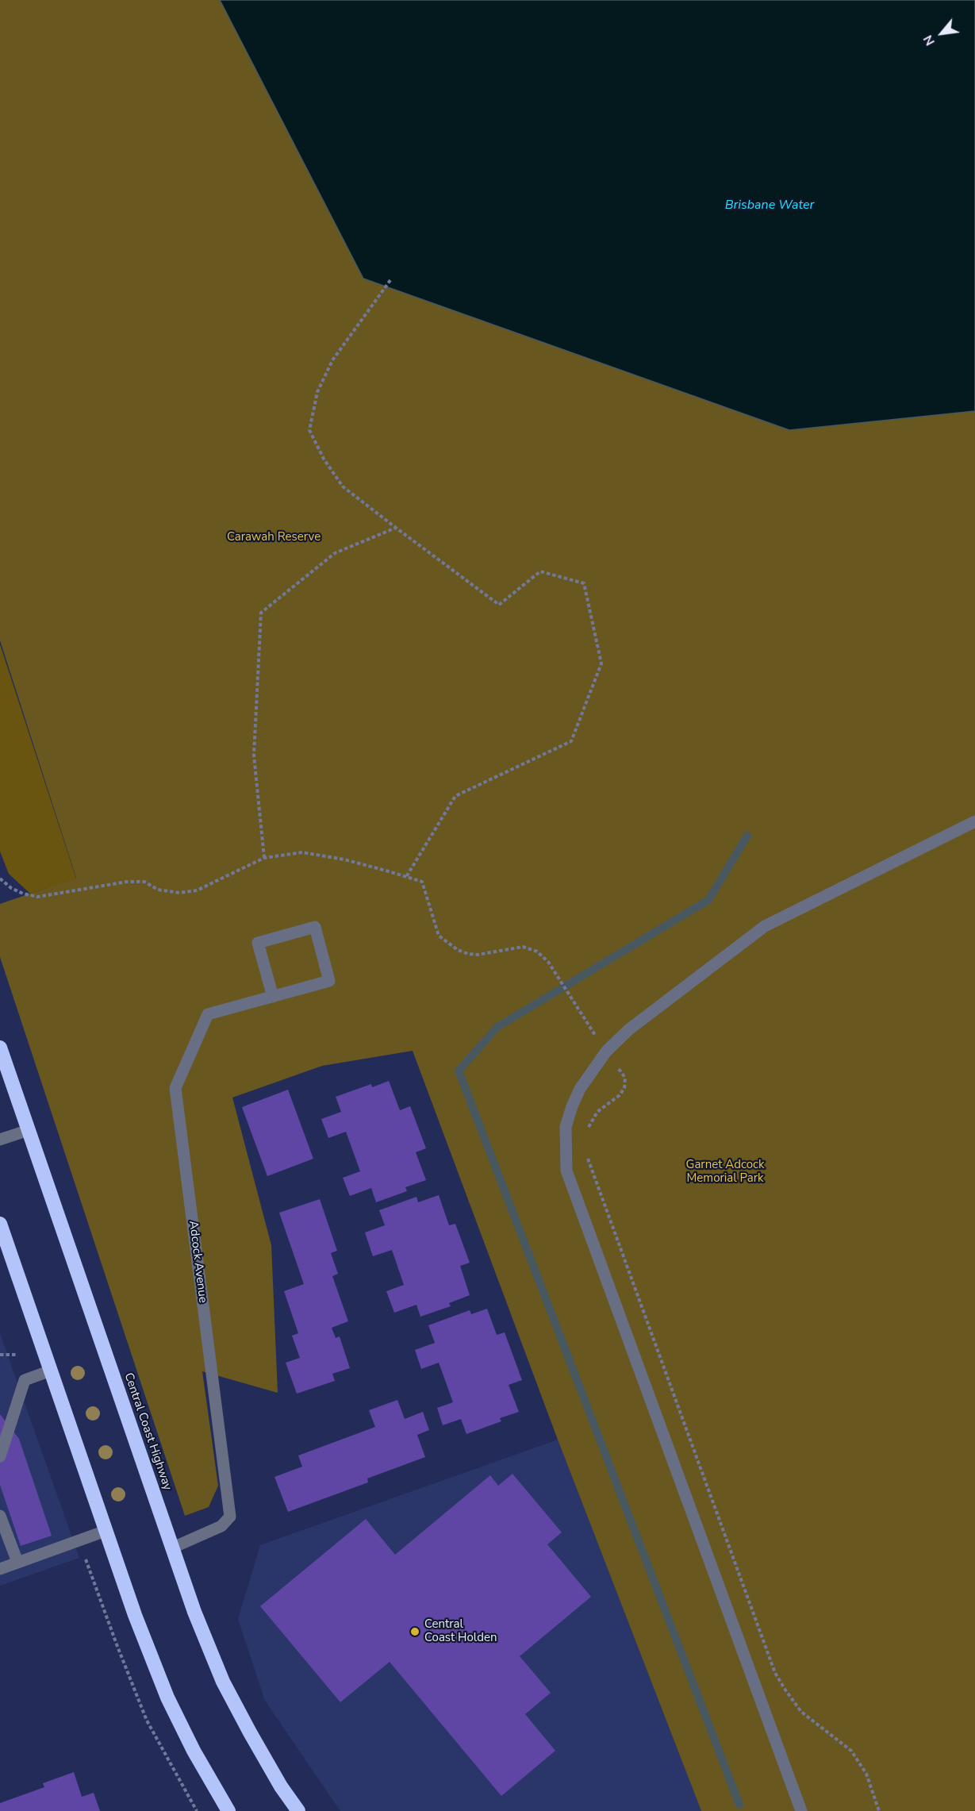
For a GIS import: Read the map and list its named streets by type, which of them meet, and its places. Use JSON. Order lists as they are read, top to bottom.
{
  "streets": {
    "highway": ["Central Coast Highway"],
    "street": ["Adcock Avenue"]
  },
  "crossings": [
    ["Adcock Avenue", "Central Coast Highway"]
  ],
  "water": ["Brisbane Water"],
  "parks": ["Carawah Reserve", "Garnet Adcock Memorial Park"],
  "places": ["Central Coast Holden"],
  "north": "bottom left"
}
